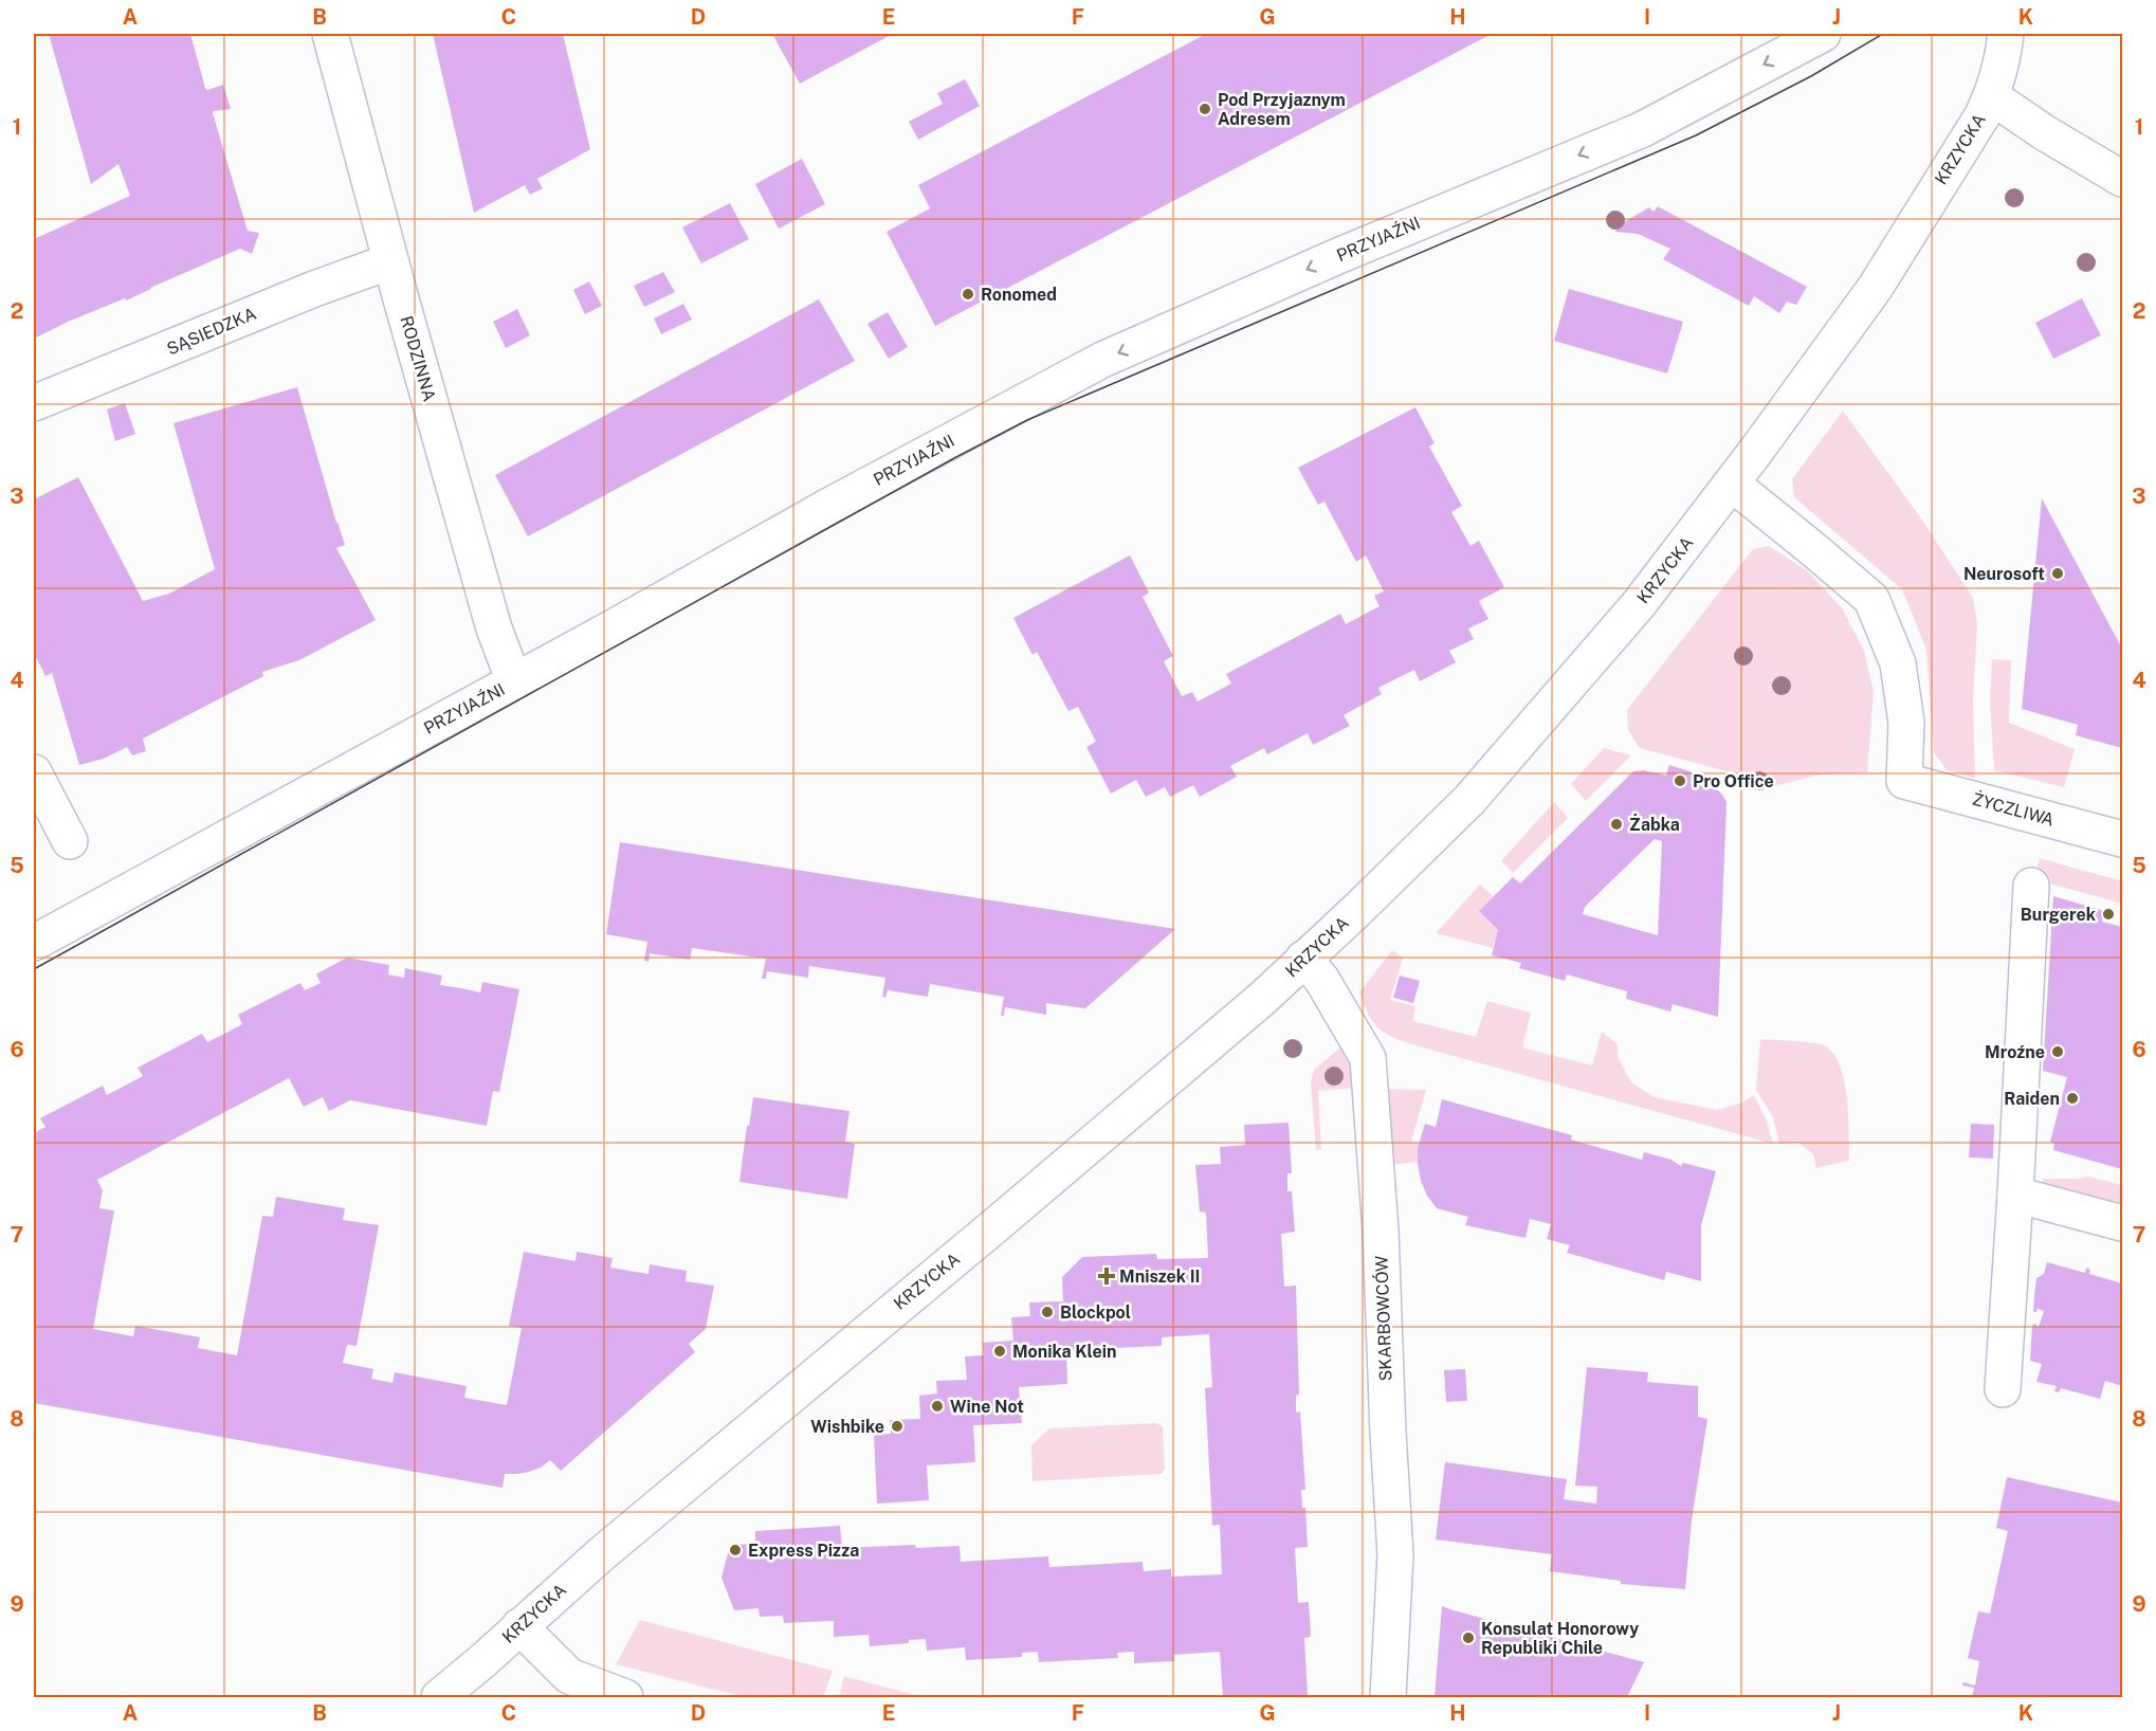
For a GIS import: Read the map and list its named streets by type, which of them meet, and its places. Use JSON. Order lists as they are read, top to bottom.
{
  "streets": {
    "street": [
      "KRZYCKA",
      "PRZYJAŹNI",
      "SĄSIEDZKA",
      "RODZINNA",
      "ŻYCZLIWA",
      "SKARBOWCÓW"
    ]
  },
  "crossings": [
    ["KRZYCKA", "ŻYCZLIWA"],
    ["KRZYCKA", "SKARBOWCÓW"],
    ["PRZYJAŹNI", "RODZINNA"],
    ["SĄSIEDZKA", "RODZINNA"]
  ],
  "one_way": ["PRZYJAŹNI"],
  "places": {
    "other": [
      "Pod Przyjaznym Adresem",
      "Ronomed",
      "Neurosoft",
      "Pro Office",
      "Żabka",
      "Burgerek",
      "Mroźne",
      "Raiden",
      "Blockpol",
      "Monika Klein",
      "Wine Not",
      "Wishbike",
      "Express Pizza",
      "Konsulat Honorowy Republiki Chile"
    ],
    "health": ["Mniszek II"]
  },
  "grid": {
    "columns": [
      "A",
      "B",
      "C",
      "D",
      "E",
      "F",
      "G",
      "H",
      "I",
      "J",
      "K"
    ],
    "rows": [
      "1",
      "2",
      "3",
      "4",
      "5",
      "6",
      "7",
      "8",
      "9"
    ]
  }
}
